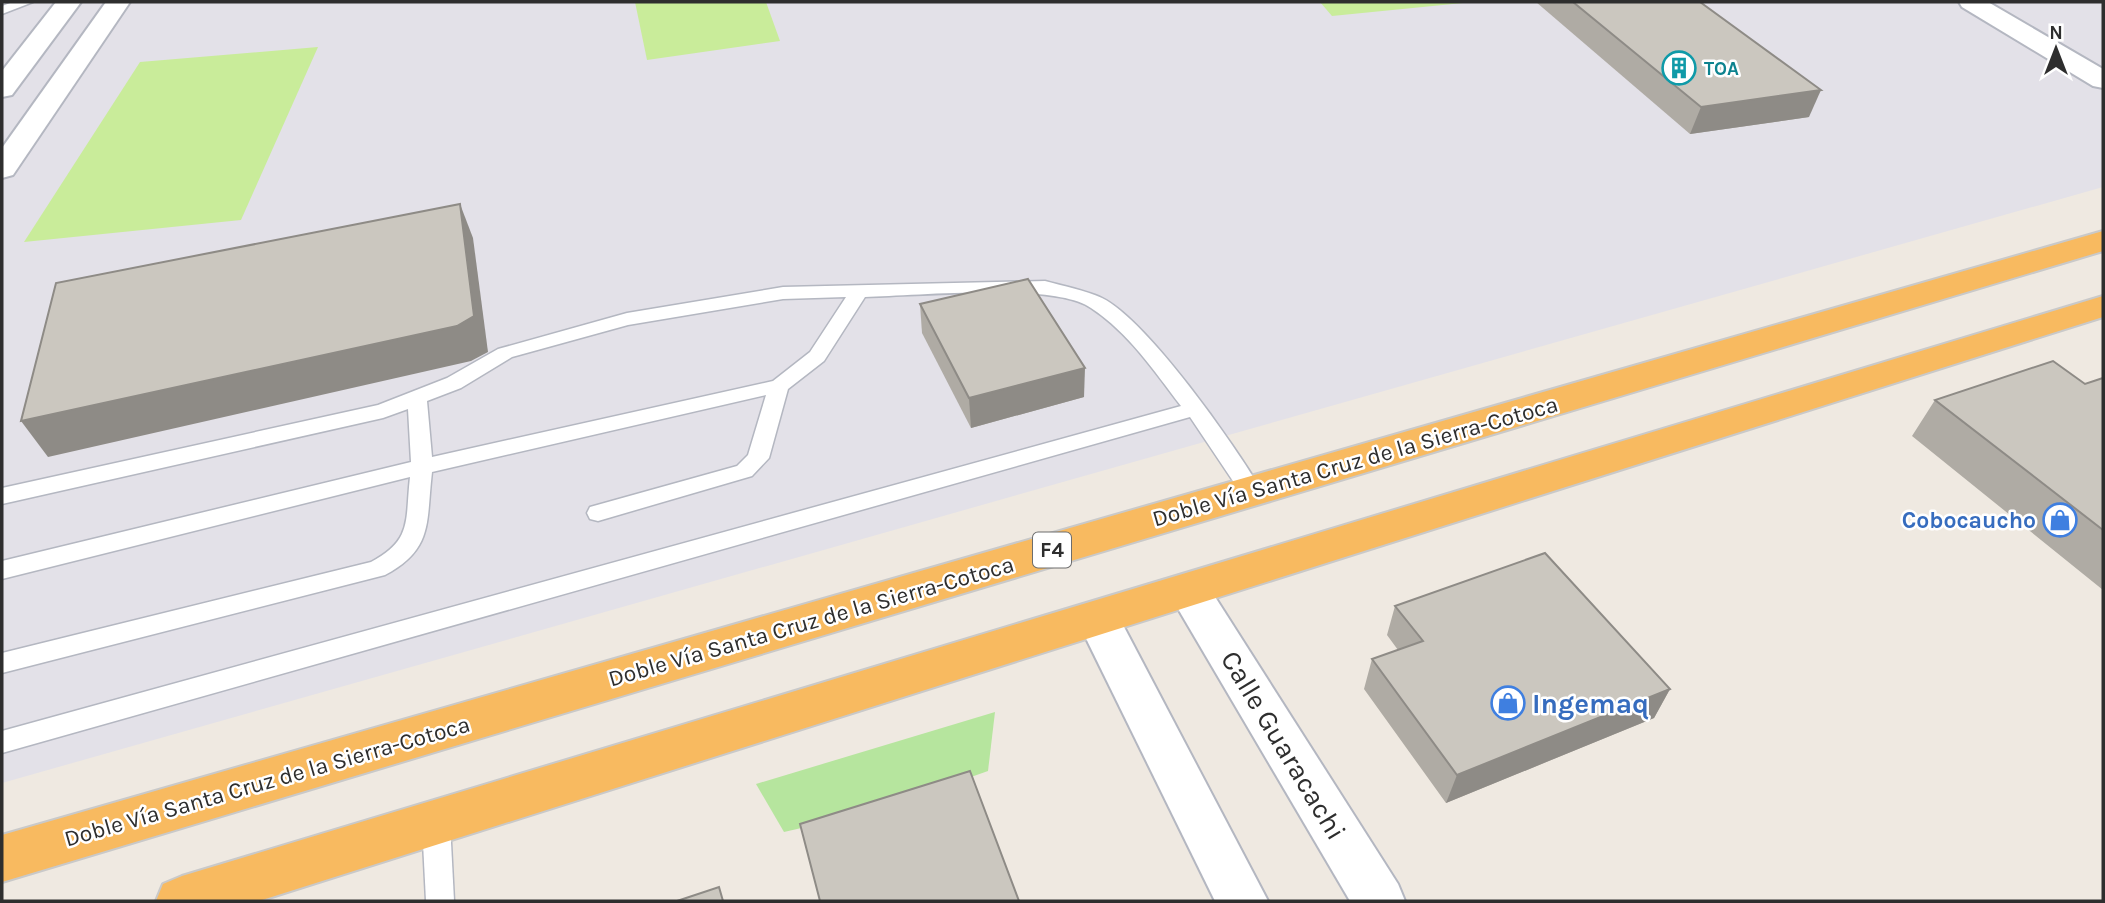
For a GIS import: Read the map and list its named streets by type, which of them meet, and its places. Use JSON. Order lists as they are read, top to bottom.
{
  "streets": {
    "highway": ["Doble Vía Santa Cruz de la Sierra-Cotoca", "F4"],
    "street": ["Calle Guaracachi"]
  },
  "places": {
    "building": ["TOA"],
    "shop": ["Cobocaucho", "Ingemaq"]
  },
  "north": "top"
}
